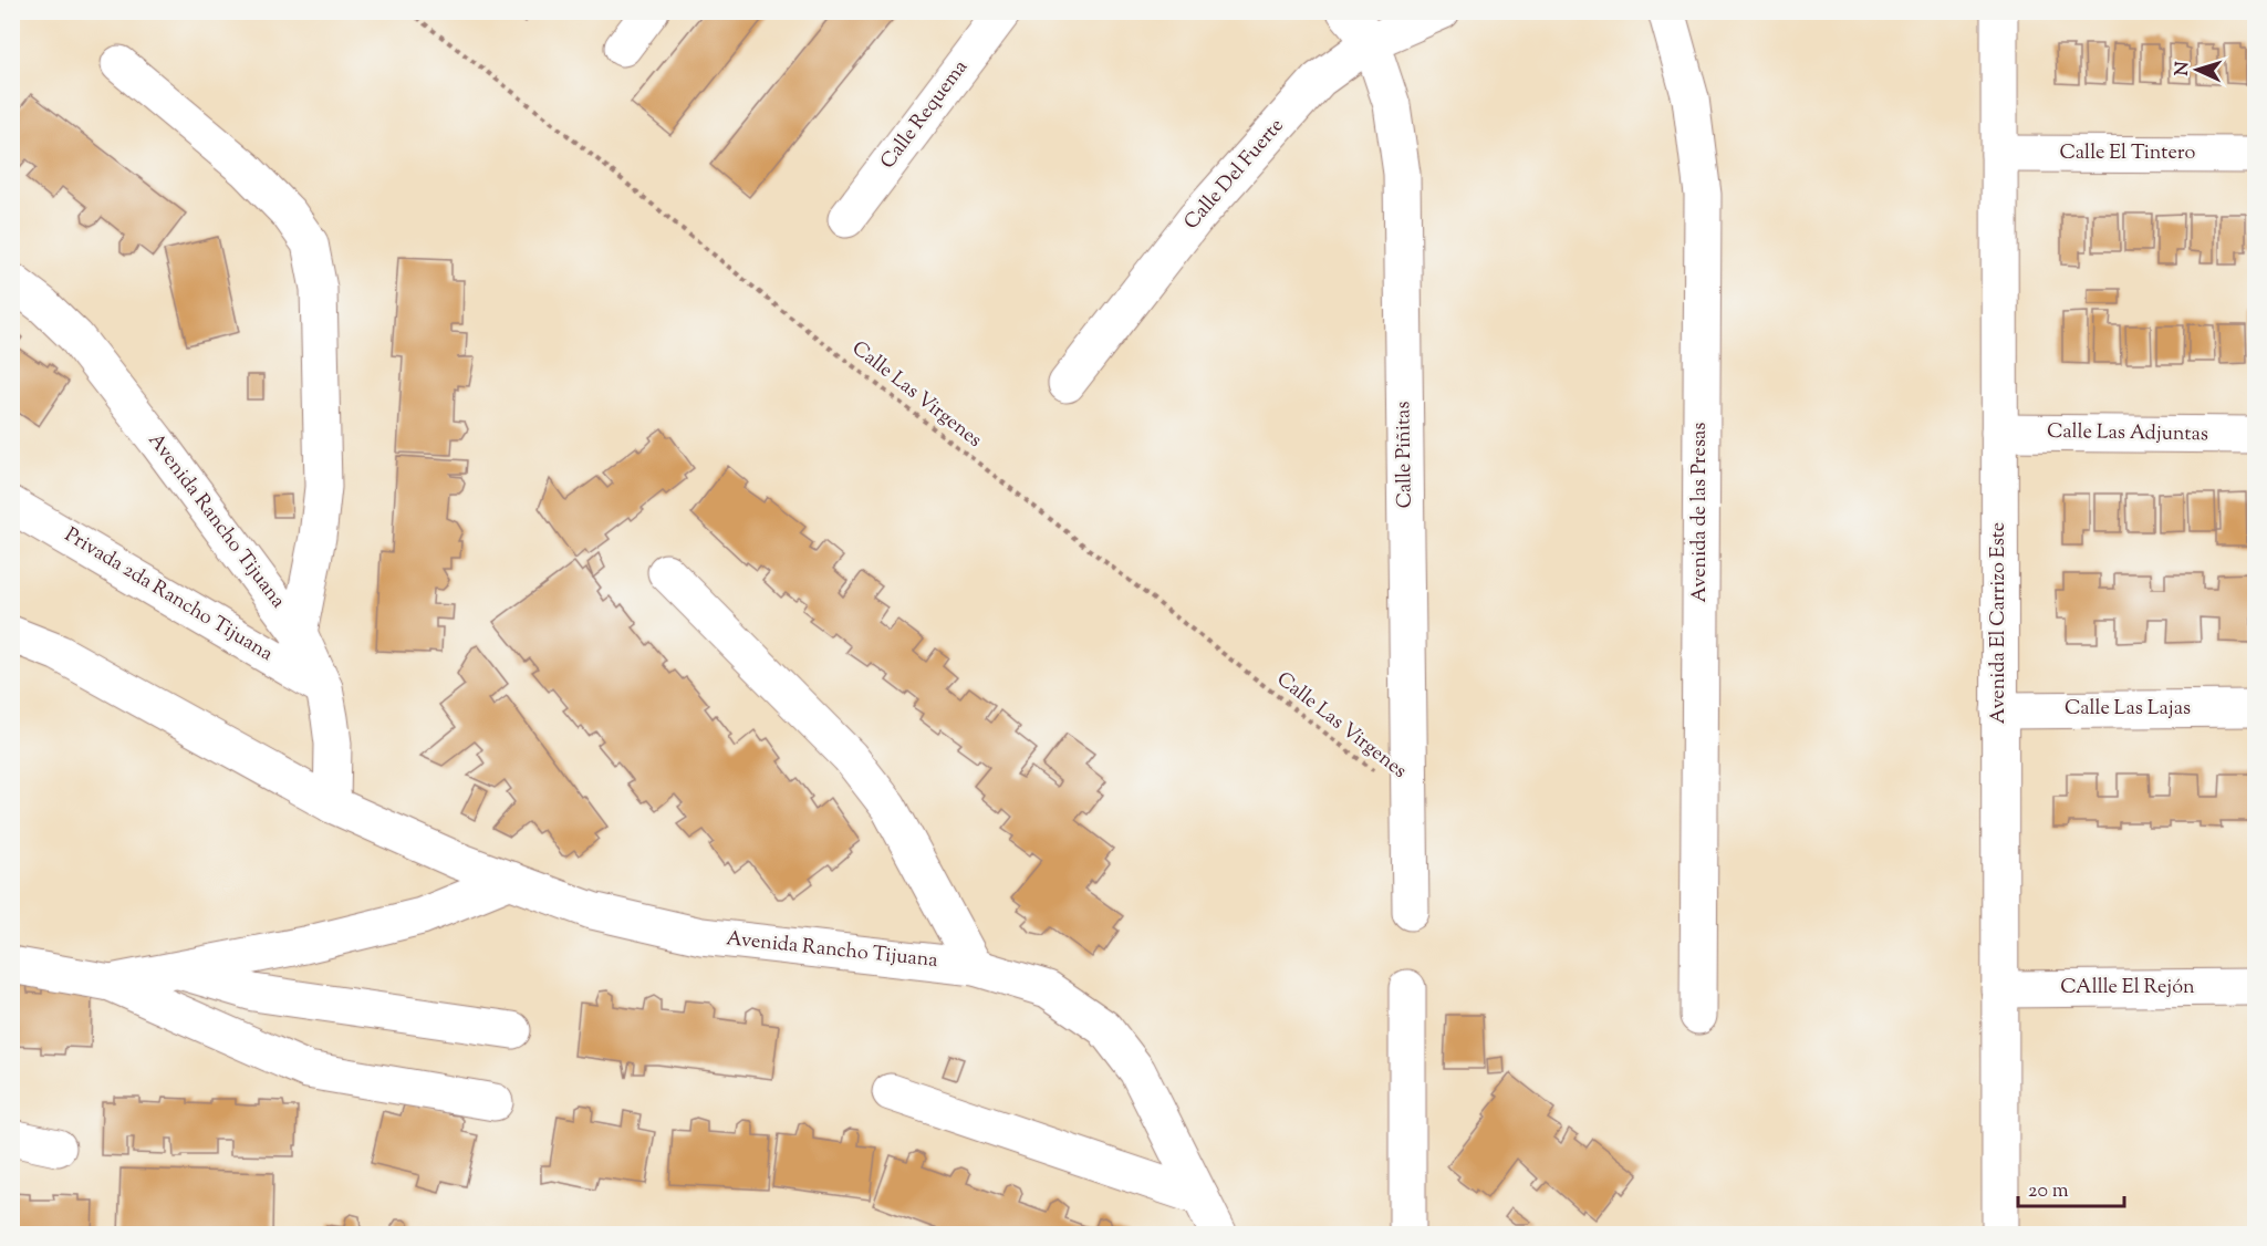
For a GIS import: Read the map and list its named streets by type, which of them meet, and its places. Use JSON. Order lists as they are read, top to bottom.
{
  "streets": {
    "street": [
      "Calle Requema",
      "Calle El Tintero",
      "Calle Del Fuerte",
      "Calle Las Adjuntas",
      "Calle Piñitas",
      "Avenida de las Presas",
      "Avenida Rancho Tijuana",
      "Privada 2da Rancho Tijuana",
      "Avenida El Carrizo Este",
      "Calle Las Lajas",
      "CAllle El Rejón"
    ],
    "path": ["Calle Las Virgenes"]
  },
  "crossings": [
    ["Calle El Tintero", "Avenida El Carrizo Este"],
    ["Calle Del Fuerte", "Calle Piñitas"],
    ["Calle Las Virgenes", "Calle Piñitas"],
    ["Calle Las Adjuntas", "Avenida El Carrizo Este"],
    ["Avenida Rancho Tijuana", "Privada 2da Rancho Tijuana"],
    ["Avenida El Carrizo Este", "Calle Las Lajas"],
    ["Avenida El Carrizo Este", "CAllle El Rejón"]
  ],
  "scale_bar": "20 m",
  "north": "left"
}
